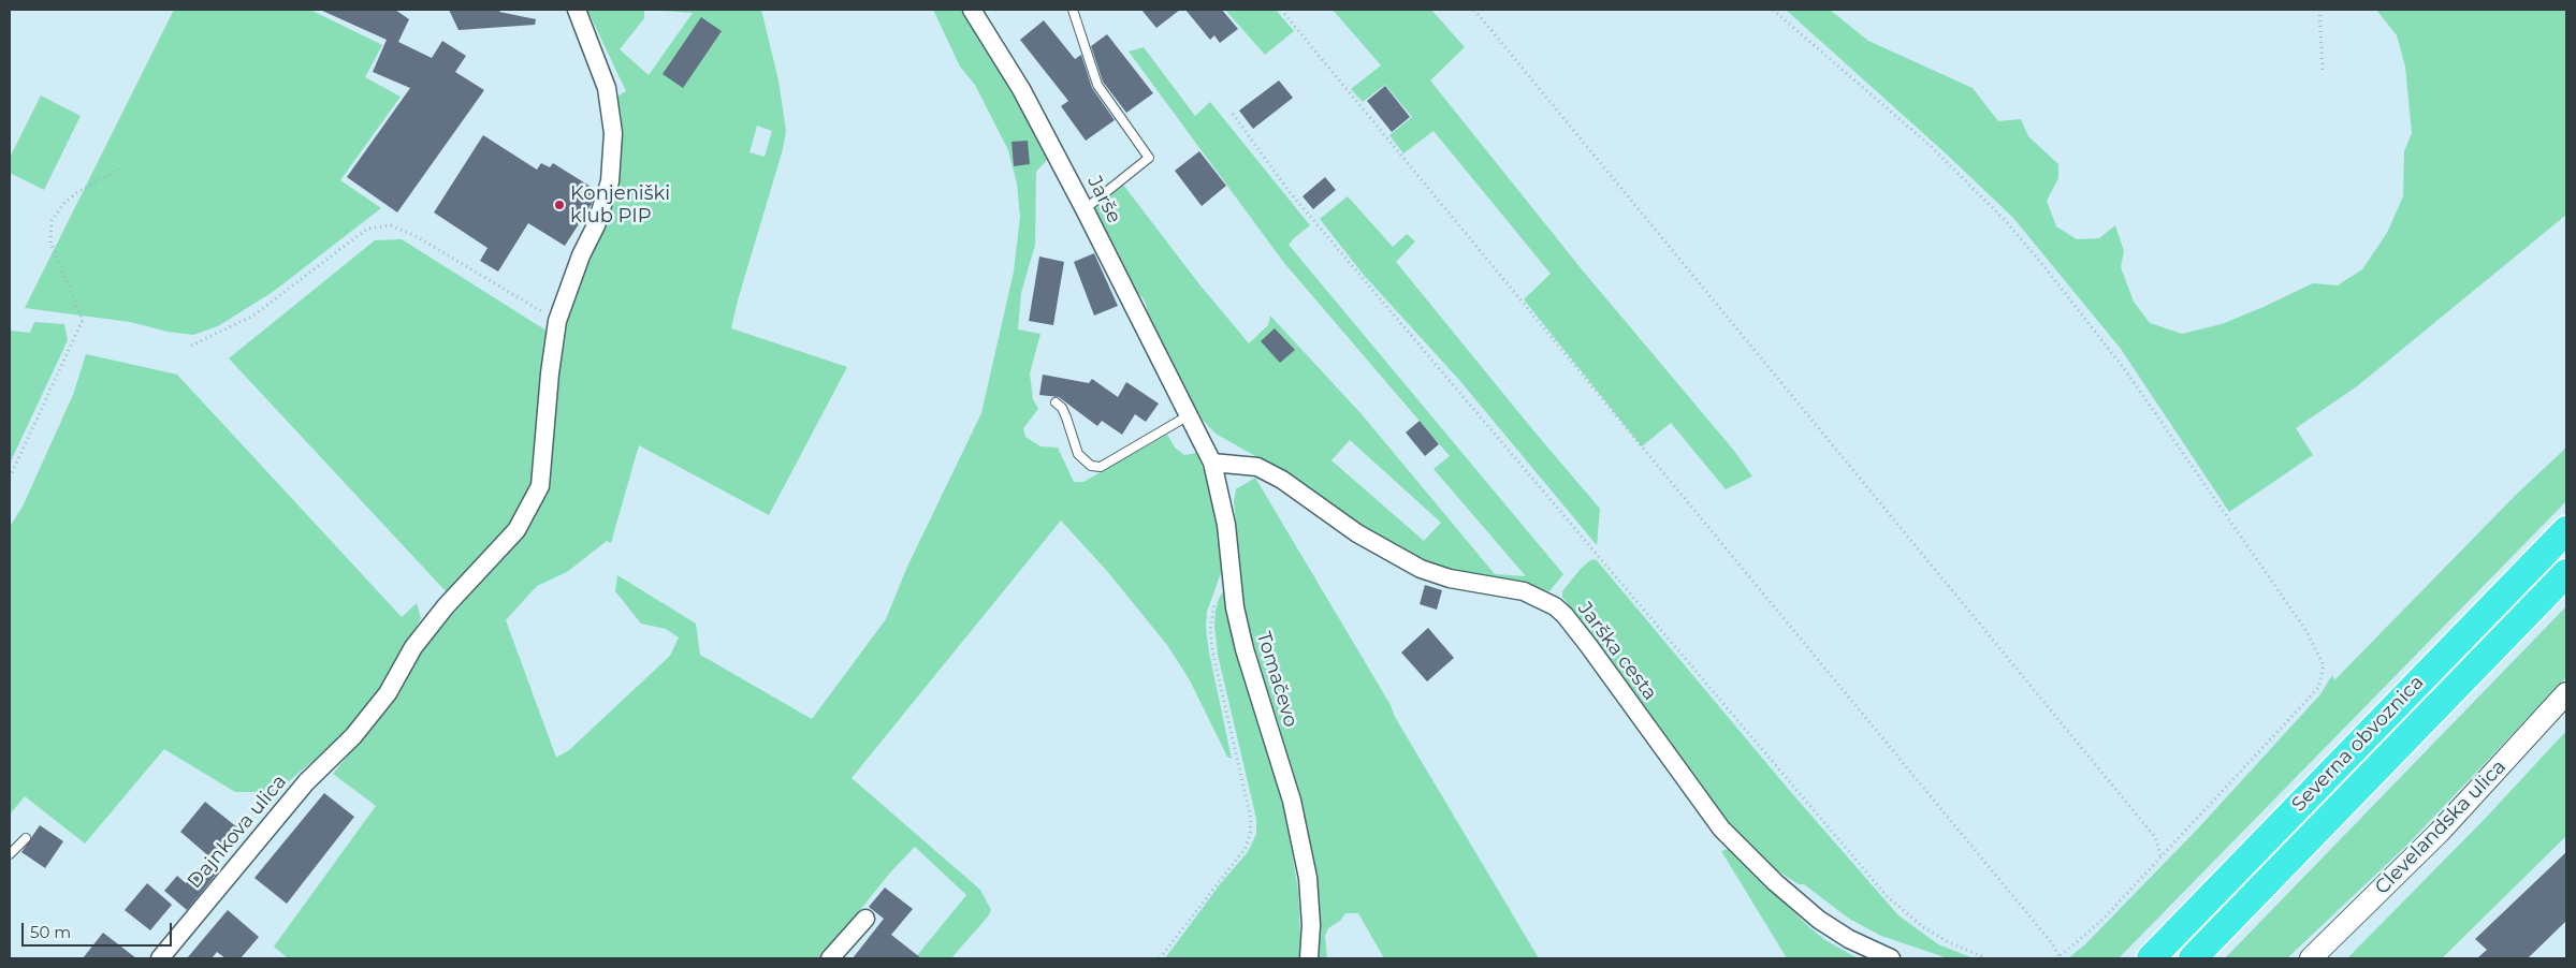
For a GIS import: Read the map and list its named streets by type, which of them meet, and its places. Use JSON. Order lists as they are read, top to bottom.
{
  "streets": {
    "highway": ["Severna obvoznica"],
    "street": [
      "Jarše",
      "Jarška cesta",
      "Tomačevo",
      "Clevelandska ulica",
      "Dajnkova ulica"
    ]
  },
  "crossings": [
    ["Jarše", "Tomačevo"],
    ["Jarška cesta", "Tomačevo"]
  ],
  "places": ["Konjeniški klub PIP"],
  "scale_bar": "50 m"
}
